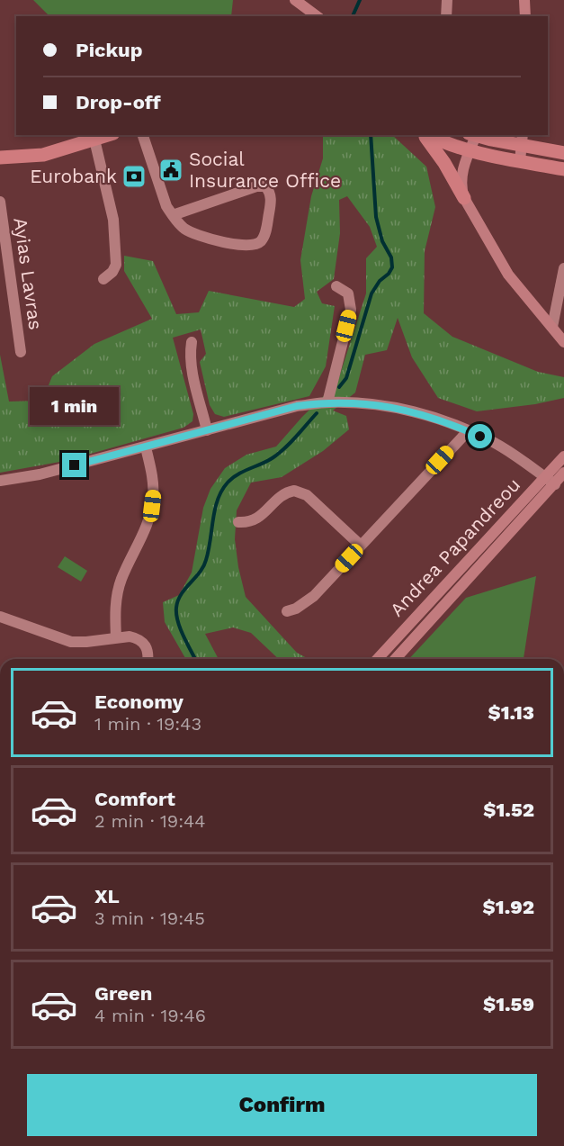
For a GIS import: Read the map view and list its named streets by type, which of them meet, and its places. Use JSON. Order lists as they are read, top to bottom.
{
  "streets": {
    "street": ["Ayias Lavras", "Andrea Papandreou"]
  },
  "places": {
    "public building": ["Social Insurance Office"],
    "bank": ["Eurobank"]
  },
  "page": {
    "banner": ["Pickup", "Drop-off"],
    "bubble": "1 min",
    "list": [
      {
        "name": "Economy",
        "note": "1 min · 19:43",
        "value": "$1.13"
      },
      {
        "name": "Comfort",
        "note": "2 min · 19:44",
        "value": "$1.52"
      },
      {
        "name": "XL",
        "note": "3 min · 19:45",
        "value": "$1.92"
      },
      {
        "name": "Green",
        "note": "4 min · 19:46",
        "value": "$1.59"
      }
    ],
    "buttons": "Confirm"
  }
}
